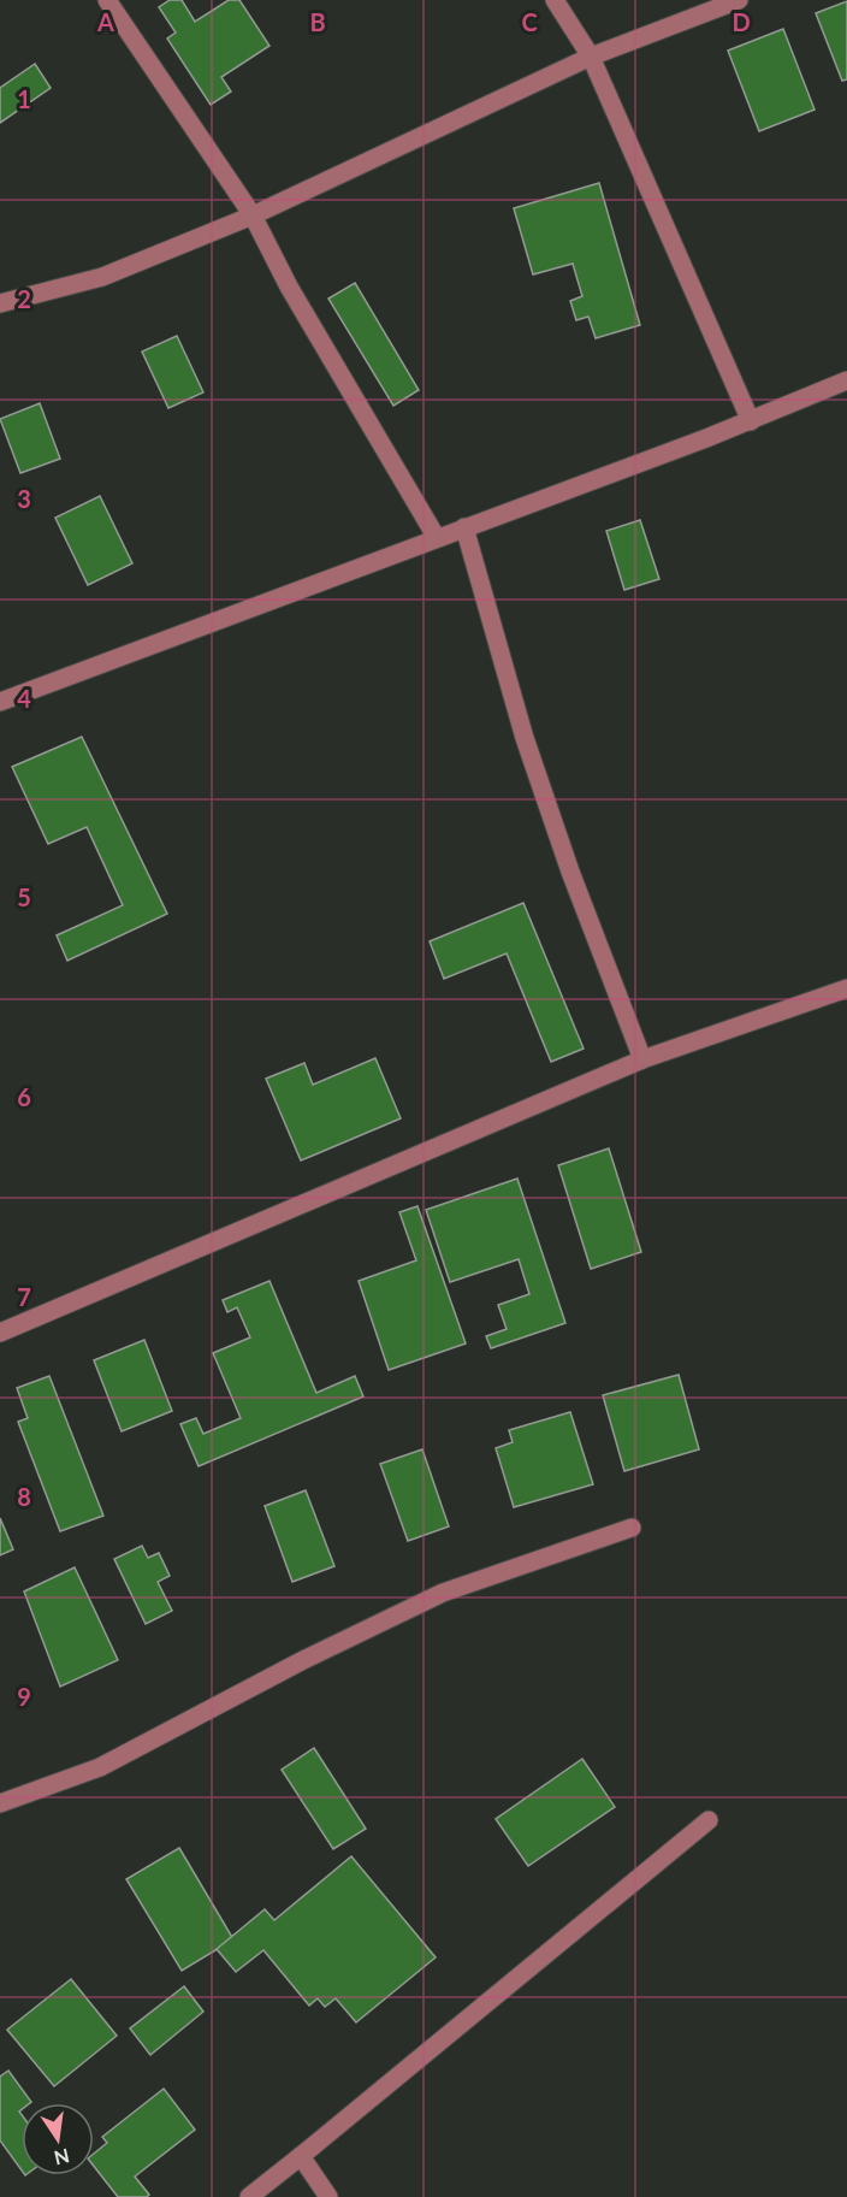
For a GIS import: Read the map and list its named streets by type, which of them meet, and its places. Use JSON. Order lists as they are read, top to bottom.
{
  "north": "bottom",
  "grid": {
    "columns": [
      "A",
      "B",
      "C",
      "D"
    ],
    "rows": [
      "1",
      "2",
      "3",
      "4",
      "5",
      "6",
      "7",
      "8",
      "9"
    ]
  }
}
